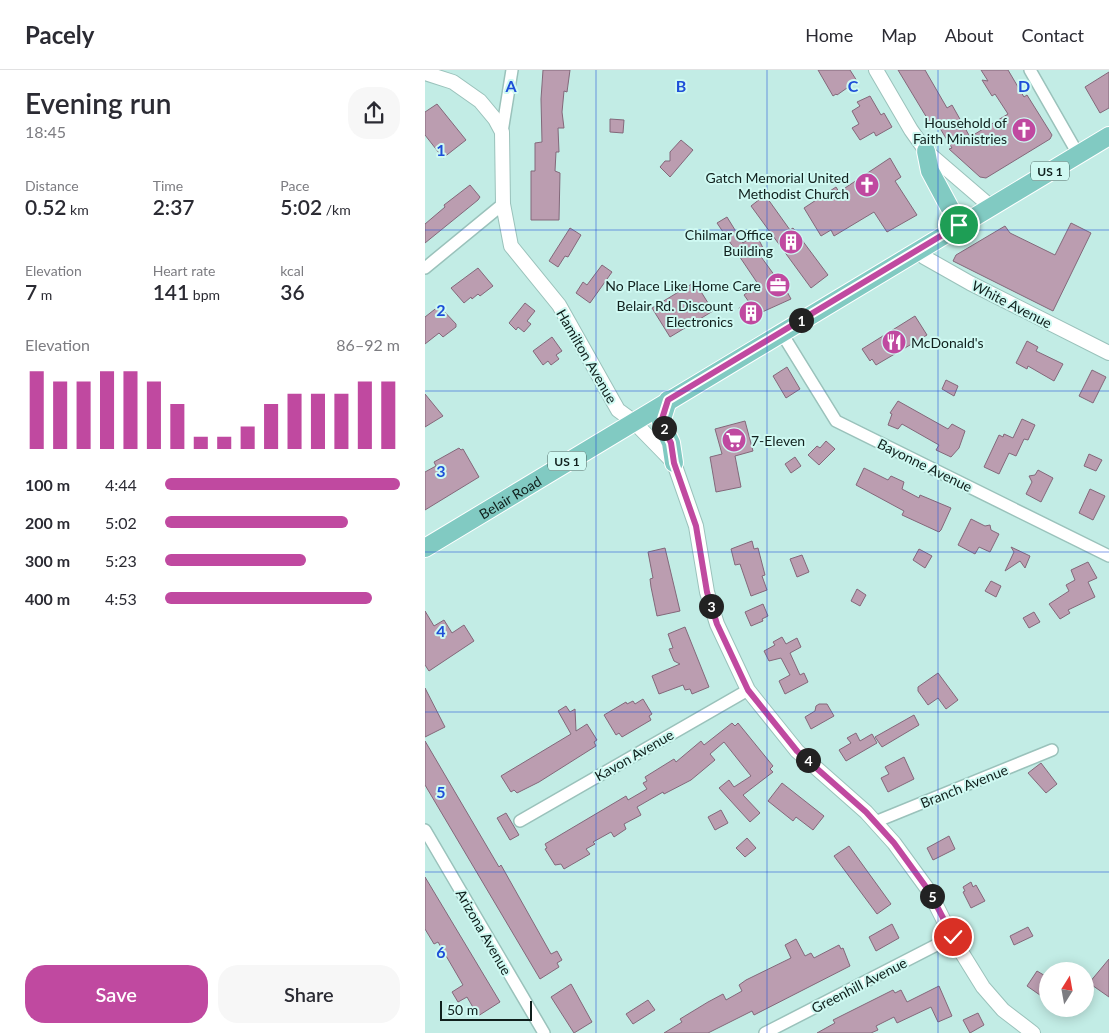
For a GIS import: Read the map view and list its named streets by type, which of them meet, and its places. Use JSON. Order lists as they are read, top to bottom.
{
  "streets": {
    "main road": ["US 1", "Belair Road"],
    "street": [
      "White Avenue",
      "Hamilton Avenue",
      "Bayonne Avenue",
      "Kavon Avenue",
      "Branch Avenue",
      "Arizona Avenue",
      "Greenhill Avenue"
    ]
  },
  "crossings": [
    ["White Avenue", "Belair Road"],
    ["Hamilton Avenue", "Belair Road"],
    ["Hamilton Avenue", "Kavon Avenue"],
    ["Hamilton Avenue", "Branch Avenue"],
    ["Hamilton Avenue", "Greenhill Avenue"],
    ["Bayonne Avenue", "Belair Road"]
  ],
  "places": {
    "church": ["Household of Faith Ministries", "Gatch Memorial United Methodist Church"],
    "building": ["Chilmar Office Building", "Belair Rd. Discount Electronics"],
    "office": ["No Place Like Home Care"],
    "restaurant": ["McDonald's"],
    "supermarket": ["7-Eleven"]
  },
  "scale_bar": "50 m",
  "north": "top",
  "page": {
    "header": "Pacely",
    "nav": [
      "Home",
      "Map",
      "About",
      "Contact"
    ],
    "heading": ["Evening run", "18:45"],
    "stats": [
      ["Distance", "0.52 km"],
      ["Time", "2:37"],
      ["Pace", "5:02 /km"],
      ["Elevation", "7 m"],
      ["Heart rate", "141 bpm"],
      ["kcal", "36"]
    ],
    "pins": [
      "1",
      "2",
      "3",
      "4",
      "5"
    ],
    "chart": ["Elevation", "86–92 m"],
    "list": [
      {
        "name": "100 m",
        "note": "4:44"
      },
      {
        "name": "200 m",
        "note": "5:02"
      },
      {
        "name": "300 m",
        "note": "5:23"
      },
      {
        "name": "400 m",
        "note": "4:53"
      }
    ],
    "buttons": ["Save", "Share"],
    "scale": "50 m"
  },
  "grid": {
    "columns": [
      "A",
      "B",
      "C",
      "D"
    ],
    "rows": [
      "1",
      "2",
      "3",
      "4",
      "5",
      "6"
    ]
  }
}
